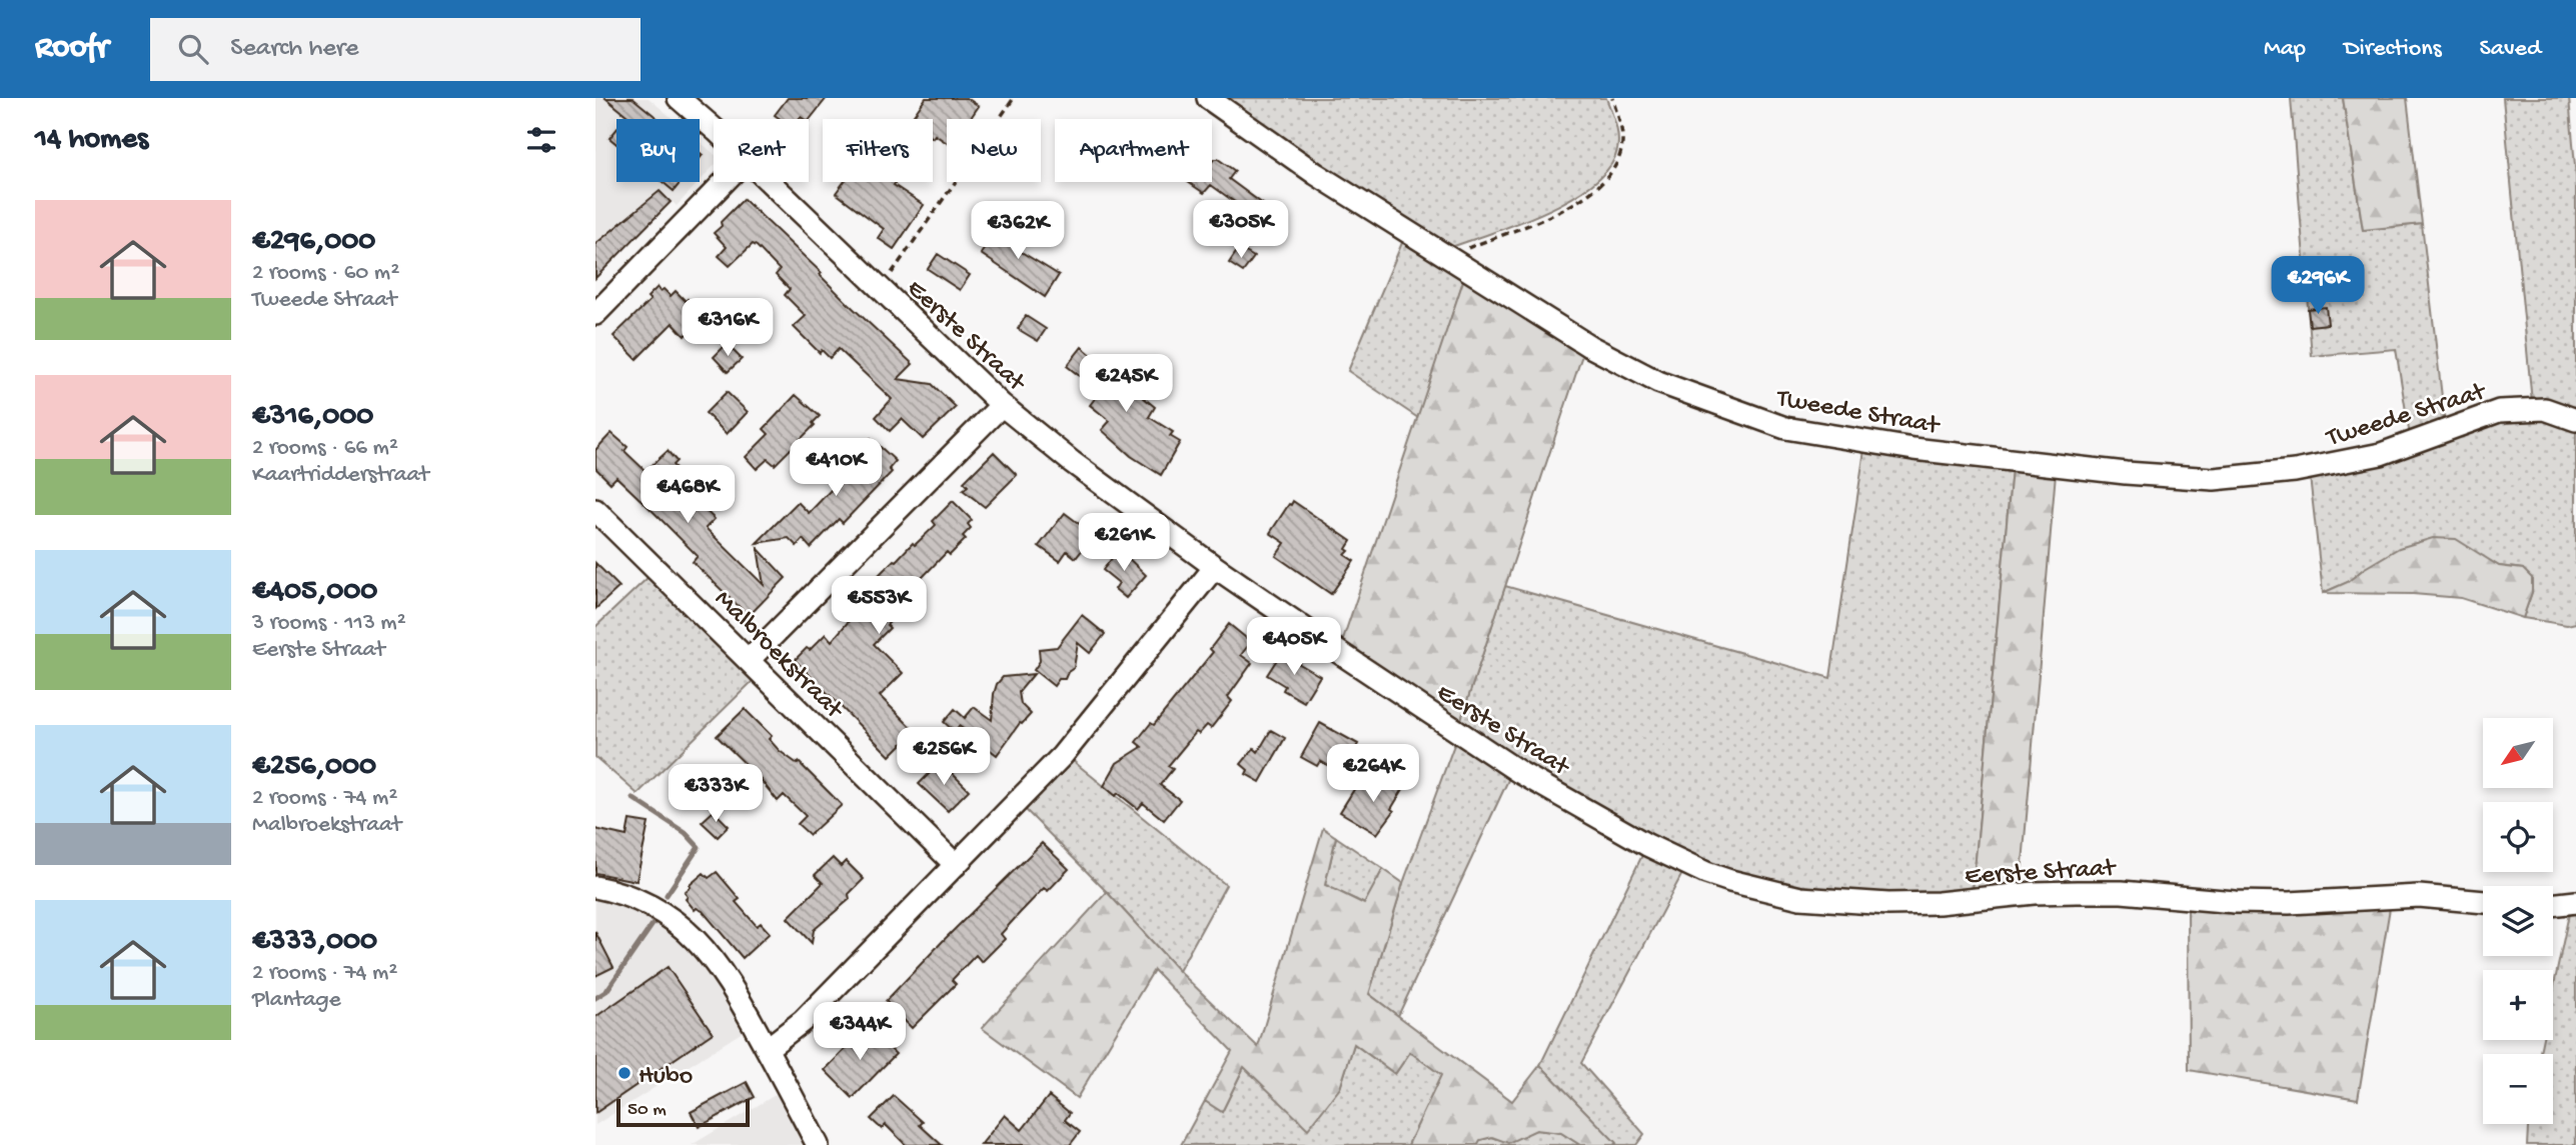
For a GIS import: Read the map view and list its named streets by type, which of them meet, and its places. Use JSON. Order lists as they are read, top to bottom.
{
  "streets": {
    "street": ["Eerste Straat", "Tweede Straat", "Malbroekstraat"]
  },
  "places": ["Hubo"],
  "scale_bar": "50 m",
  "north": "bottom left",
  "page": {
    "header": "Roofr",
    "search": "Search here",
    "nav": ["Map", "Directions", "Saved"],
    "heading": "14 homes",
    "chip": [
      "Buy",
      "Rent",
      "Filters",
      "New",
      "Apartment"
    ],
    "list": [
      {
        "name": "€296,000",
        "note": "2 rooms · 60 m² · Tweede Straat"
      },
      {
        "name": "€316,000",
        "note": "2 rooms · 66 m² · Kaartridderstraat"
      },
      {
        "name": "€405,000",
        "note": "3 rooms · 113 m² · Eerste Straat"
      },
      {
        "name": "€256,000",
        "note": "2 rooms · 74 m² · Malbroekstraat"
      },
      {
        "name": "€333,000",
        "note": "2 rooms · 74 m² · Plantage"
      }
    ],
    "price": [
      "€305K",
      "€362K",
      "€296K",
      "€316K",
      "€245K",
      "€410K",
      "€468K",
      "€261K",
      "€553K",
      "€405K",
      "€256K",
      "€264K",
      "€333K",
      "€344K"
    ],
    "map_buttons": ["+", "−"],
    "scale": "50 m"
  }
}
